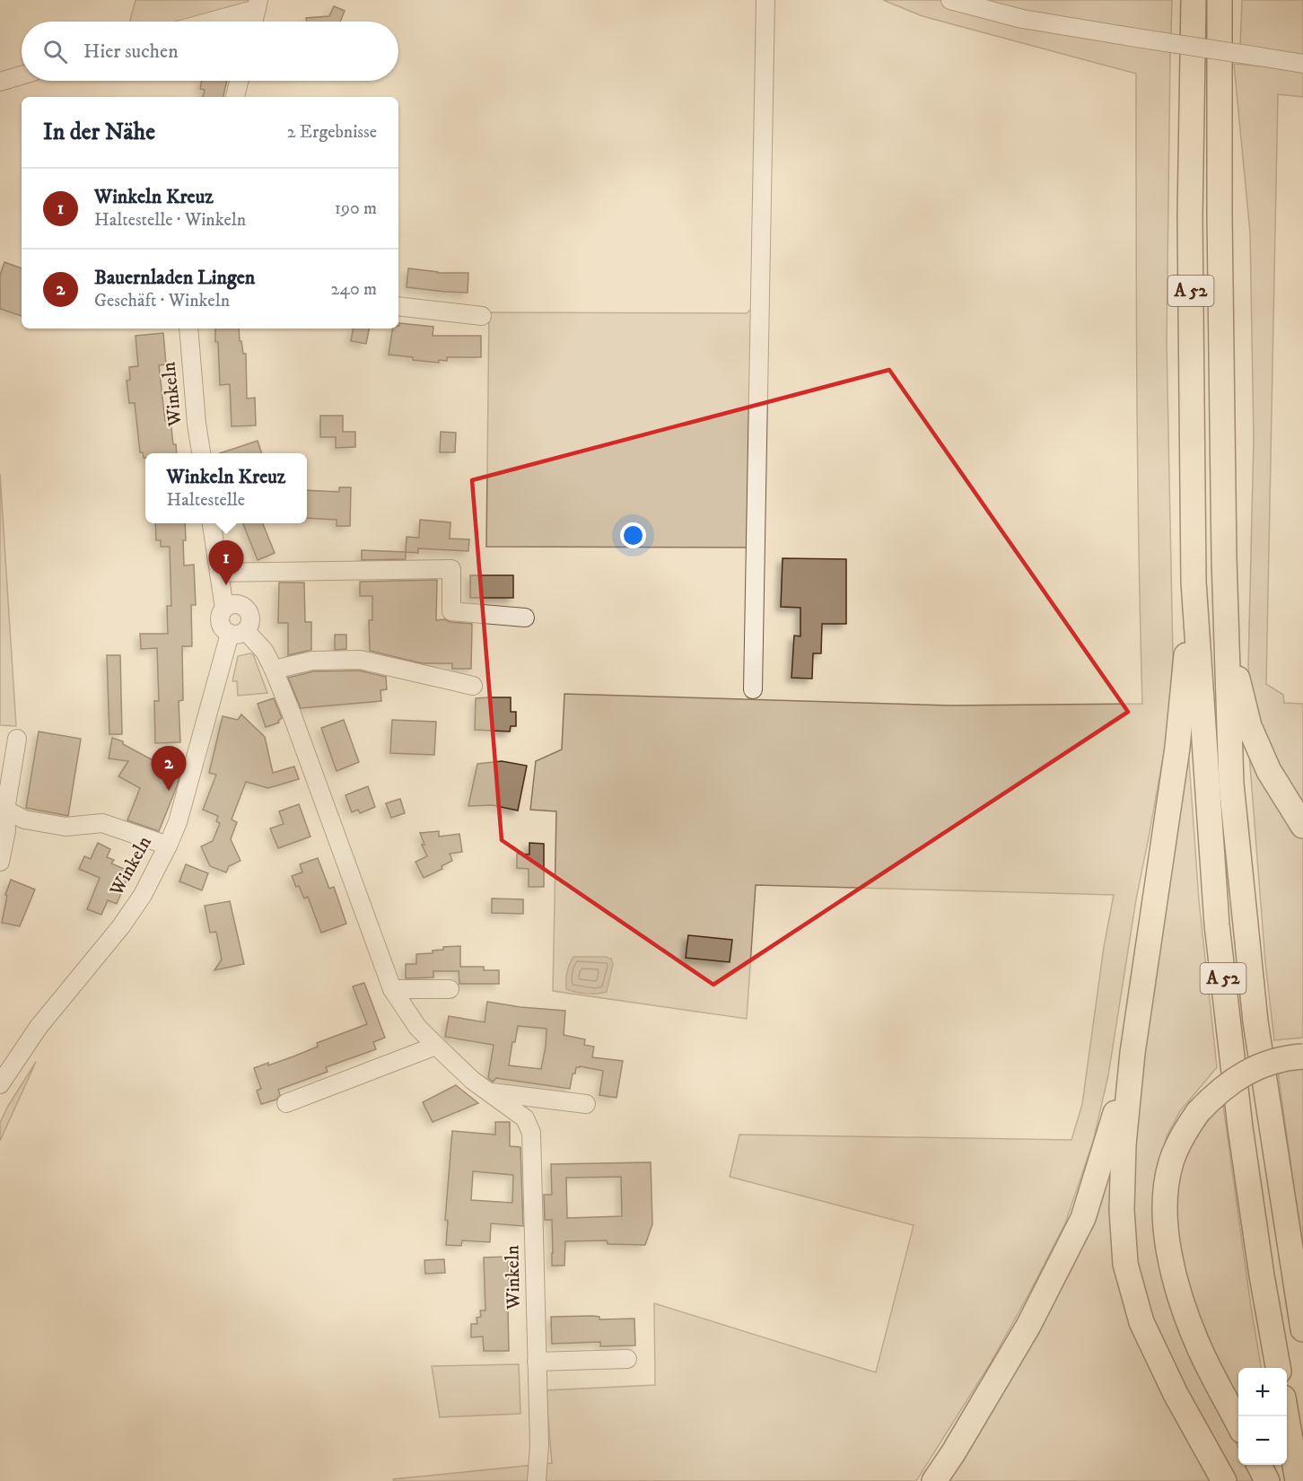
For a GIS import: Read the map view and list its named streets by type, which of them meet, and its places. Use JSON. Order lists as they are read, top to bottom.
{
  "streets": {
    "highway": ["A 52"],
    "street": ["Winkeln"]
  },
  "page": {
    "search": "Hier suchen",
    "heading": ["In der Nähe", "2 Ergebnisse"],
    "list": [
      {
        "mark": "1",
        "name": "Winkeln Kreuz",
        "note": "Haltestelle · Winkeln",
        "value": "190 m"
      },
      {
        "mark": "2",
        "name": "Bauernladen Lingen",
        "note": "Geschäft · Winkeln",
        "value": "240 m"
      }
    ],
    "popup": ["Winkeln Kreuz", "Haltestelle"],
    "pins": ["1", "2"],
    "map_buttons": ["+", "−"]
  }
}
